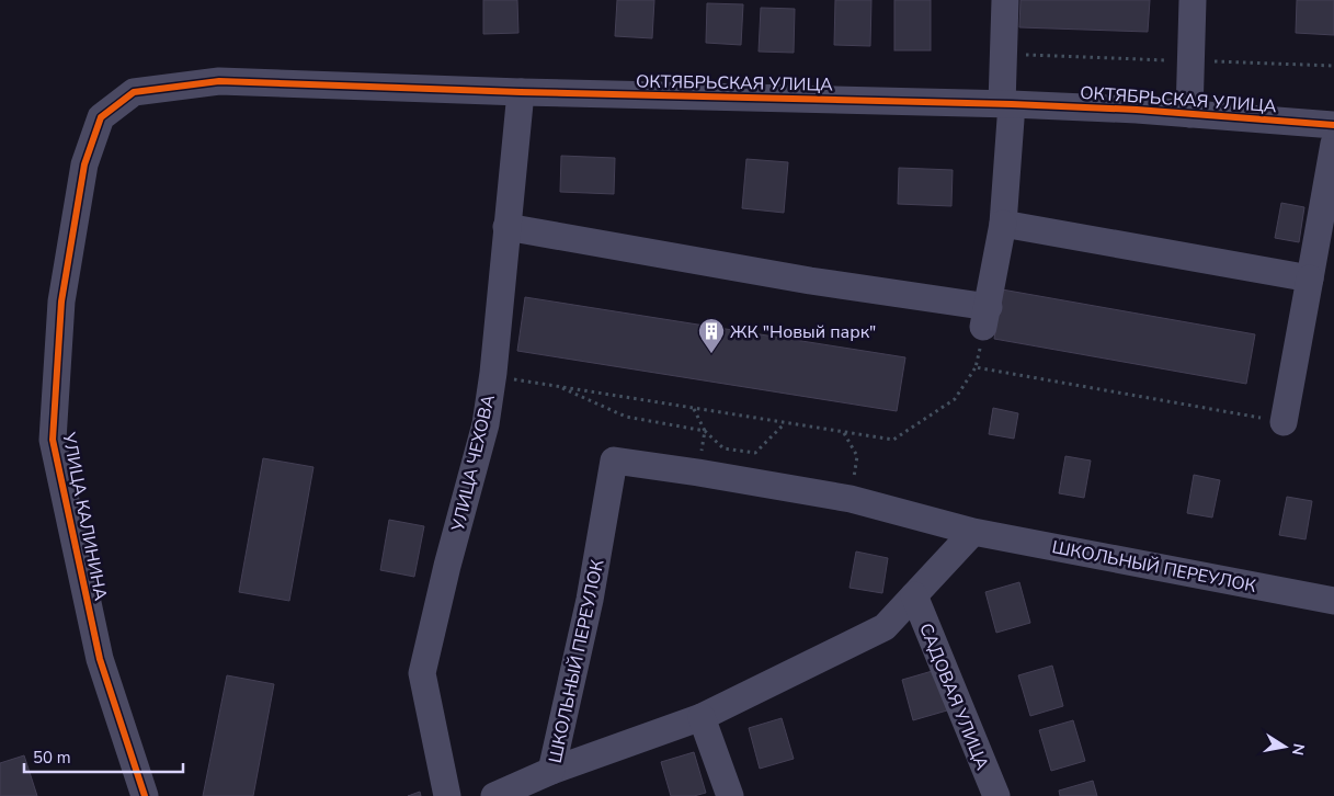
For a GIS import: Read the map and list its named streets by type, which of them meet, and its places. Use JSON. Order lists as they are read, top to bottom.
{
  "streets": {
    "street": [
      "ОКТЯБРЬСКАЯ УЛИЦА",
      "УЛИЦА ЧЕХОВА",
      "УЛИЦА КАЛИНИНА",
      "ШКОЛЬНЫЙ ПЕРЕУЛОК",
      "САДОВАЯ УЛИЦА"
    ]
  },
  "crossings": [
    ["ОКТЯБРЬСКАЯ УЛИЦА", "УЛИЦА ЧЕХОВА"],
    ["ОКТЯБРЬСКАЯ УЛИЦА", "УЛИЦА КАЛИНИНА"],
    ["ШКОЛЬНЫЙ ПЕРЕУЛОК", "САДОВАЯ УЛИЦА"]
  ],
  "places": {
    "building": ["ЖК \"Новый парк\""]
  },
  "scale_bar": "50 m",
  "north": "right"
}
